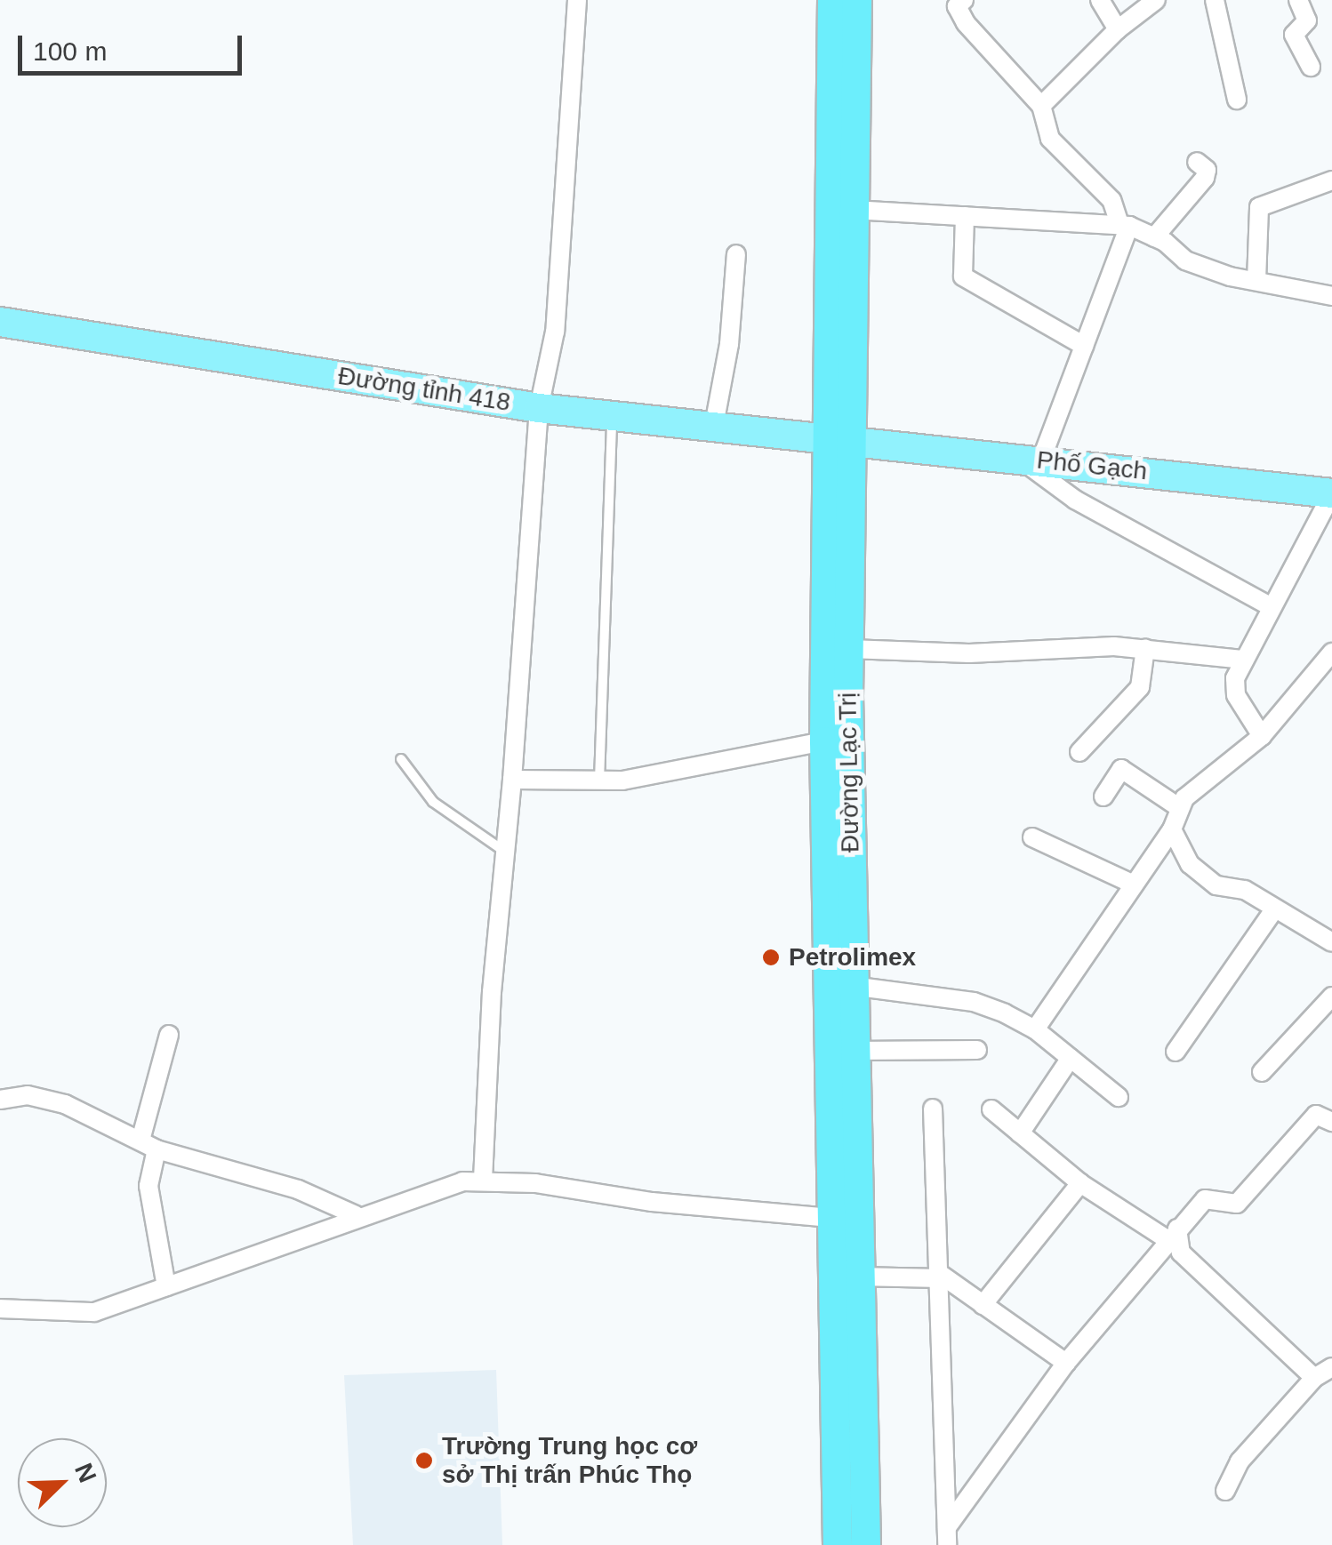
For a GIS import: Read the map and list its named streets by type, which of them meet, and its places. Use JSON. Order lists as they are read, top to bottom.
{
  "streets": {
    "highway": ["Đường Lạc Trị"],
    "main road": ["Đường tỉnh 418", "Phố Gạch"]
  },
  "crossings": [
    ["Đường tỉnh 418", "Phố Gạch"],
    ["Đường tỉnh 418", "Đường Lạc Trị"],
    ["Phố Gạch", "Đường Lạc Trị"]
  ],
  "places": ["Petrolimex", "Trường Trung học cơ sở Thị trấn Phúc Thọ"],
  "scale_bar": "100 m",
  "north": "top right"
}
